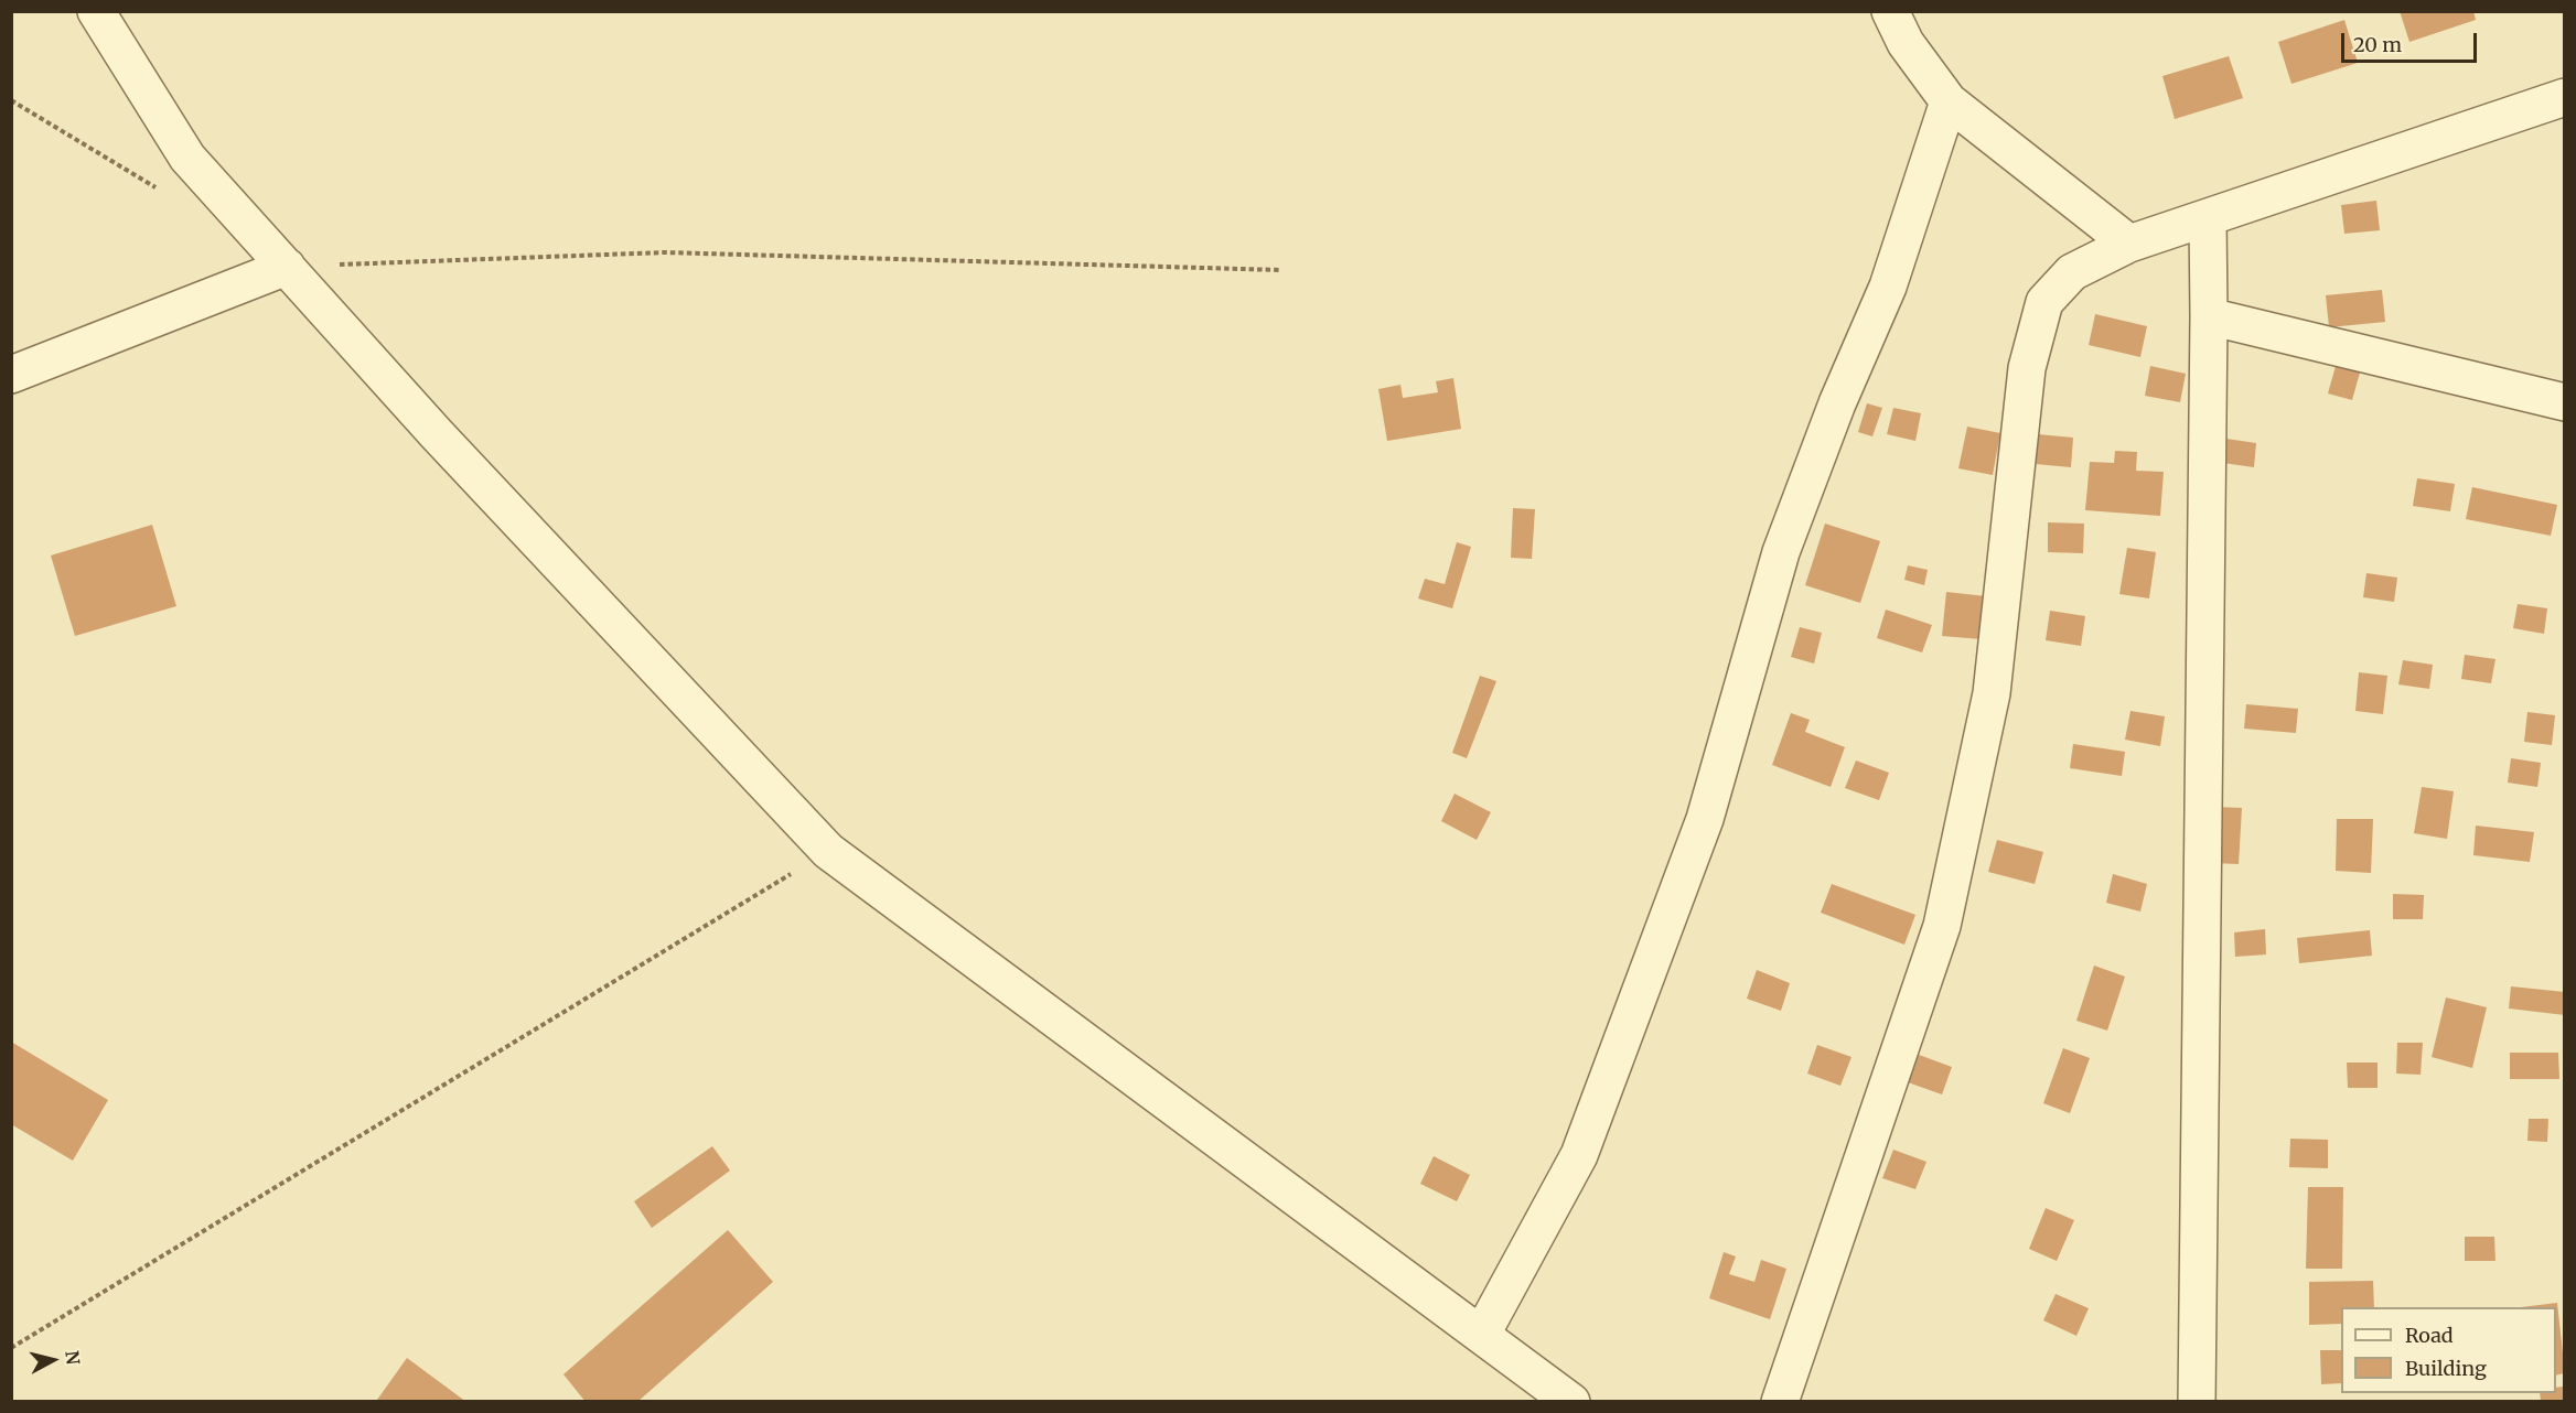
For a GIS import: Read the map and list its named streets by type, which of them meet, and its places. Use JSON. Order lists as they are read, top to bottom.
{
  "legend": ["Road", "Building"],
  "scale_bar": "20 m",
  "north": "right"
}
